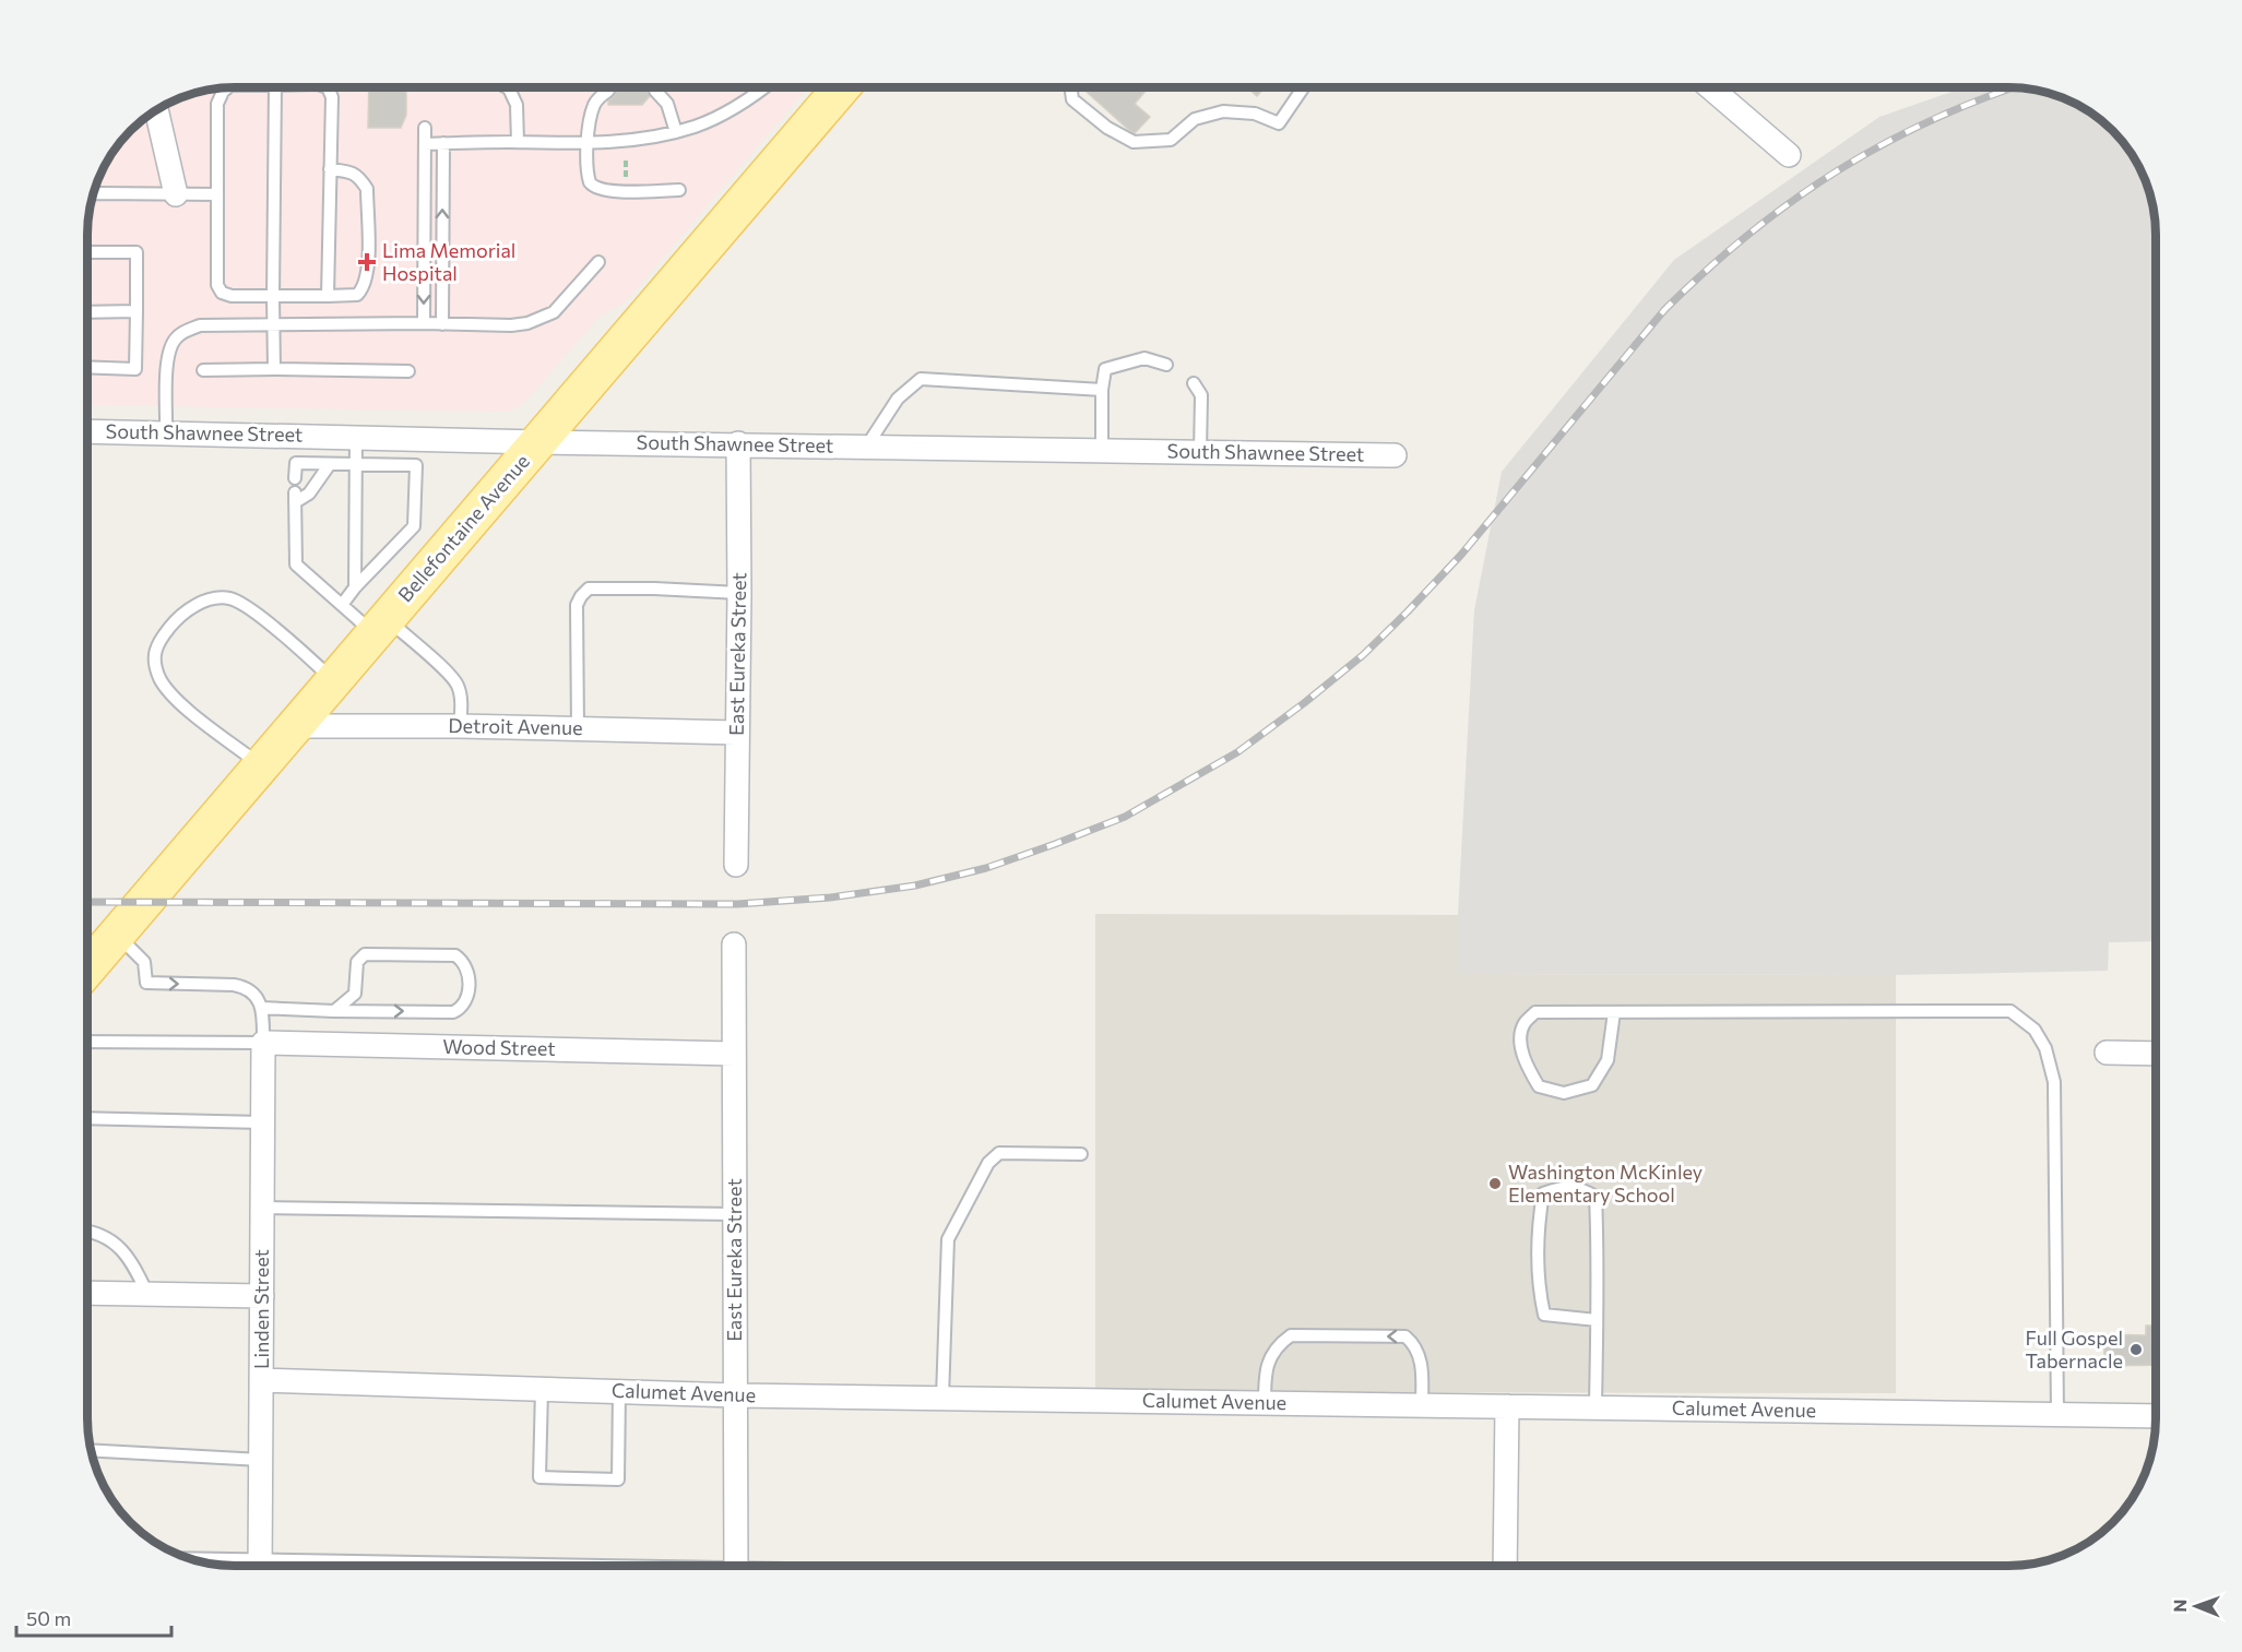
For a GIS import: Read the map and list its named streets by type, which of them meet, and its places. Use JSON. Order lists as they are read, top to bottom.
{
  "streets": {
    "main road": ["Bellefontaine Avenue"],
    "street": [
      "South Shawnee Street",
      "East Eureka Street",
      "Detroit Avenue",
      "Wood Street",
      "Linden Street",
      "Calumet Avenue"
    ]
  },
  "crossings": [
    ["South Shawnee Street", "Bellefontaine Avenue"],
    ["South Shawnee Street", "East Eureka Street"],
    ["Bellefontaine Avenue", "Detroit Avenue"],
    ["East Eureka Street", "Detroit Avenue"],
    ["East Eureka Street", "Wood Street"],
    ["East Eureka Street", "Calumet Avenue"],
    ["Wood Street", "Linden Street"],
    ["Linden Street", "Calumet Avenue"]
  ],
  "places": {
    "health": ["Lima Memorial Hospital"],
    "other": ["Washington McKinley Elementary School", "Full Gospel Tabernacle"]
  },
  "scale_bar": "50 m",
  "north": "left"
}
